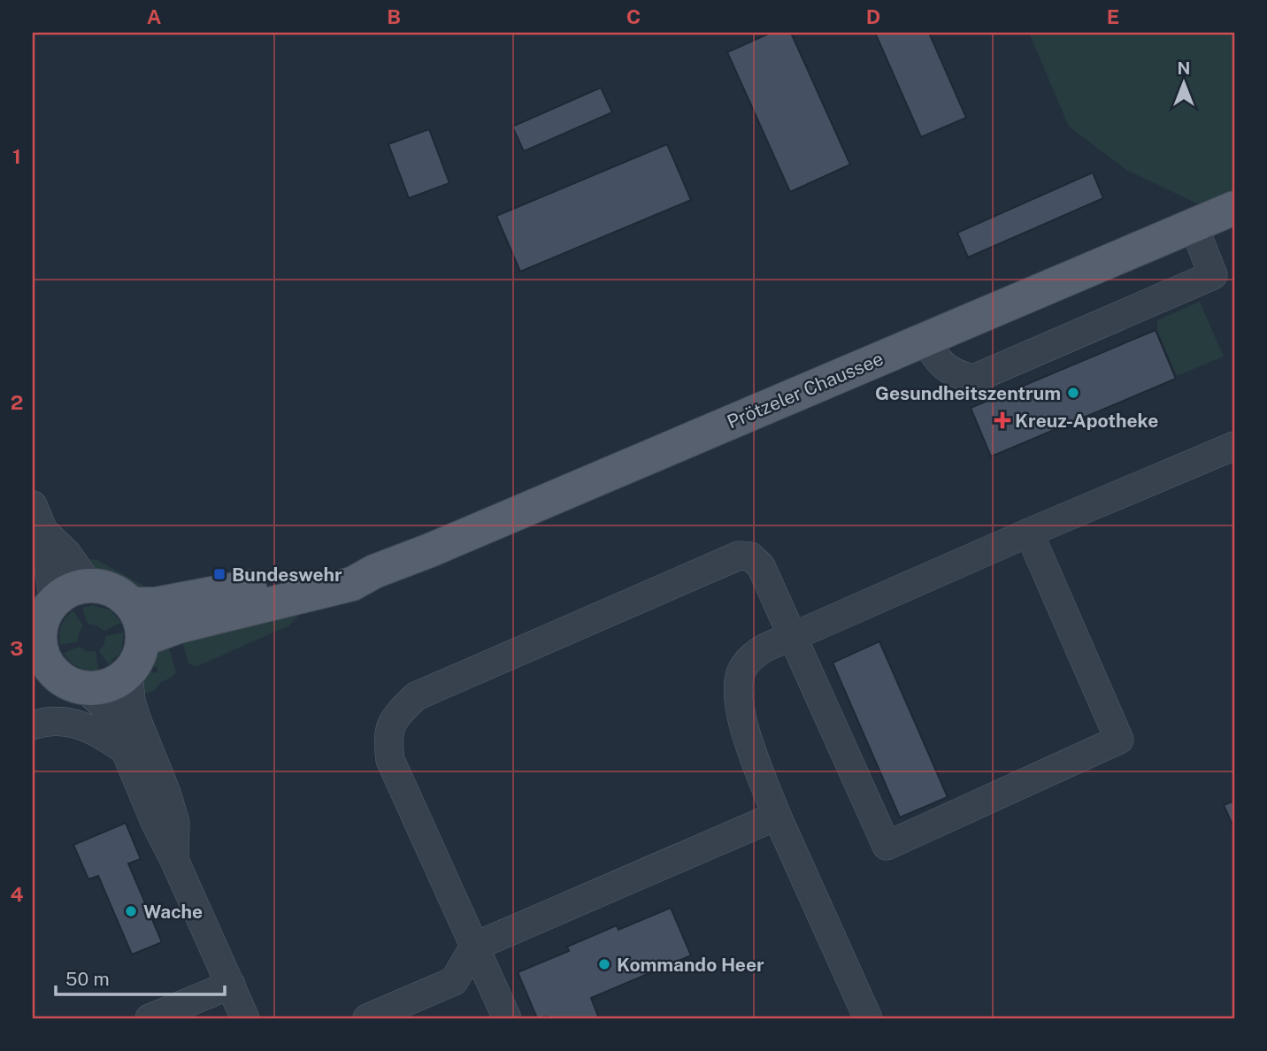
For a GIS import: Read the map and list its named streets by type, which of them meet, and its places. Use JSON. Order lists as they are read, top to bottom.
{
  "streets": {
    "main road": ["Prötzeler Chaussee"]
  },
  "places": {
    "other": ["Gesundheitszentrum", "Wache", "Kommando Heer"],
    "health": ["Kreuz-Apotheke"],
    "transit": ["Bundeswehr"]
  },
  "scale_bar": "50 m",
  "north": "top",
  "grid": {
    "columns": [
      "A",
      "B",
      "C",
      "D",
      "E"
    ],
    "rows": [
      "1",
      "2",
      "3",
      "4"
    ]
  }
}
